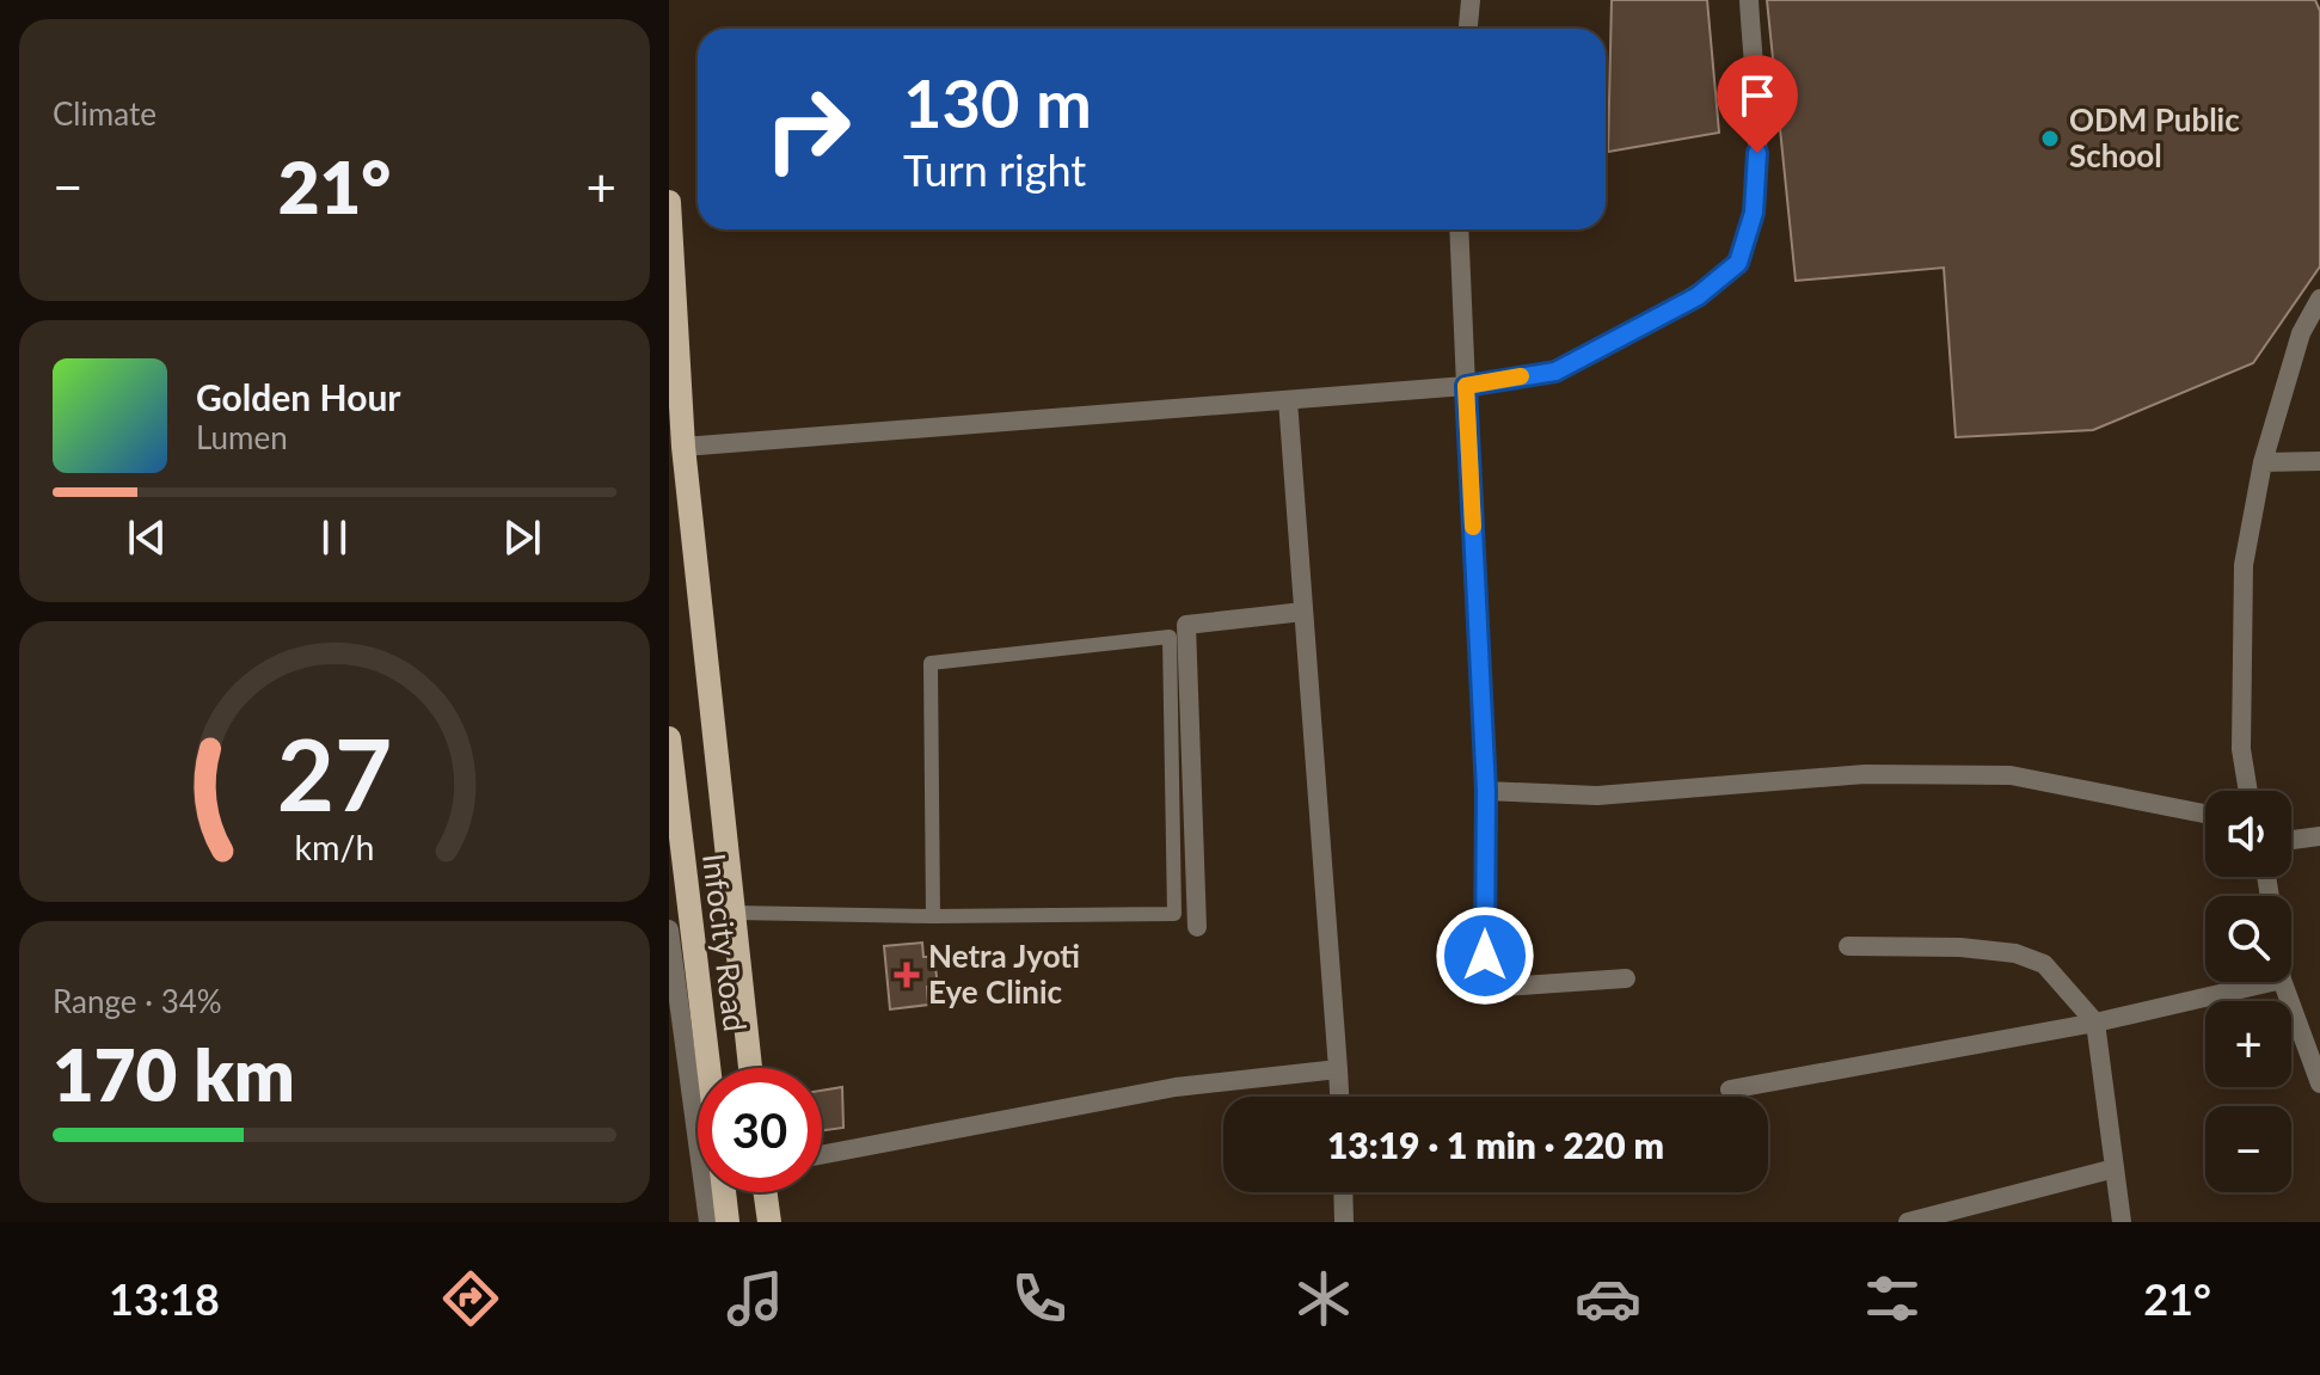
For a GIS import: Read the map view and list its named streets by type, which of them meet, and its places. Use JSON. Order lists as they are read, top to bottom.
{
  "streets": {
    "main road": ["Infocity Road"]
  },
  "places": {
    "other": ["ODM Public School"],
    "health": ["Netra Jyoti Eye Clinic"]
  },
  "page": {
    "tile": [
      "Climate",
      ["Range · 34%", "170 km"]
    ],
    "turn": ["130 m", "Turn right"],
    "heat": ["−", "21°", "+"],
    "song": ["Golden Hour", "Lumen"],
    "map_buttons": ["+", "−"],
    "limit": "30",
    "trip": "13:19 · 1 min · 220 m",
    "tabs": ["13:18", "21°"],
    "gauge": ["27", "km/h"]
  }
}
